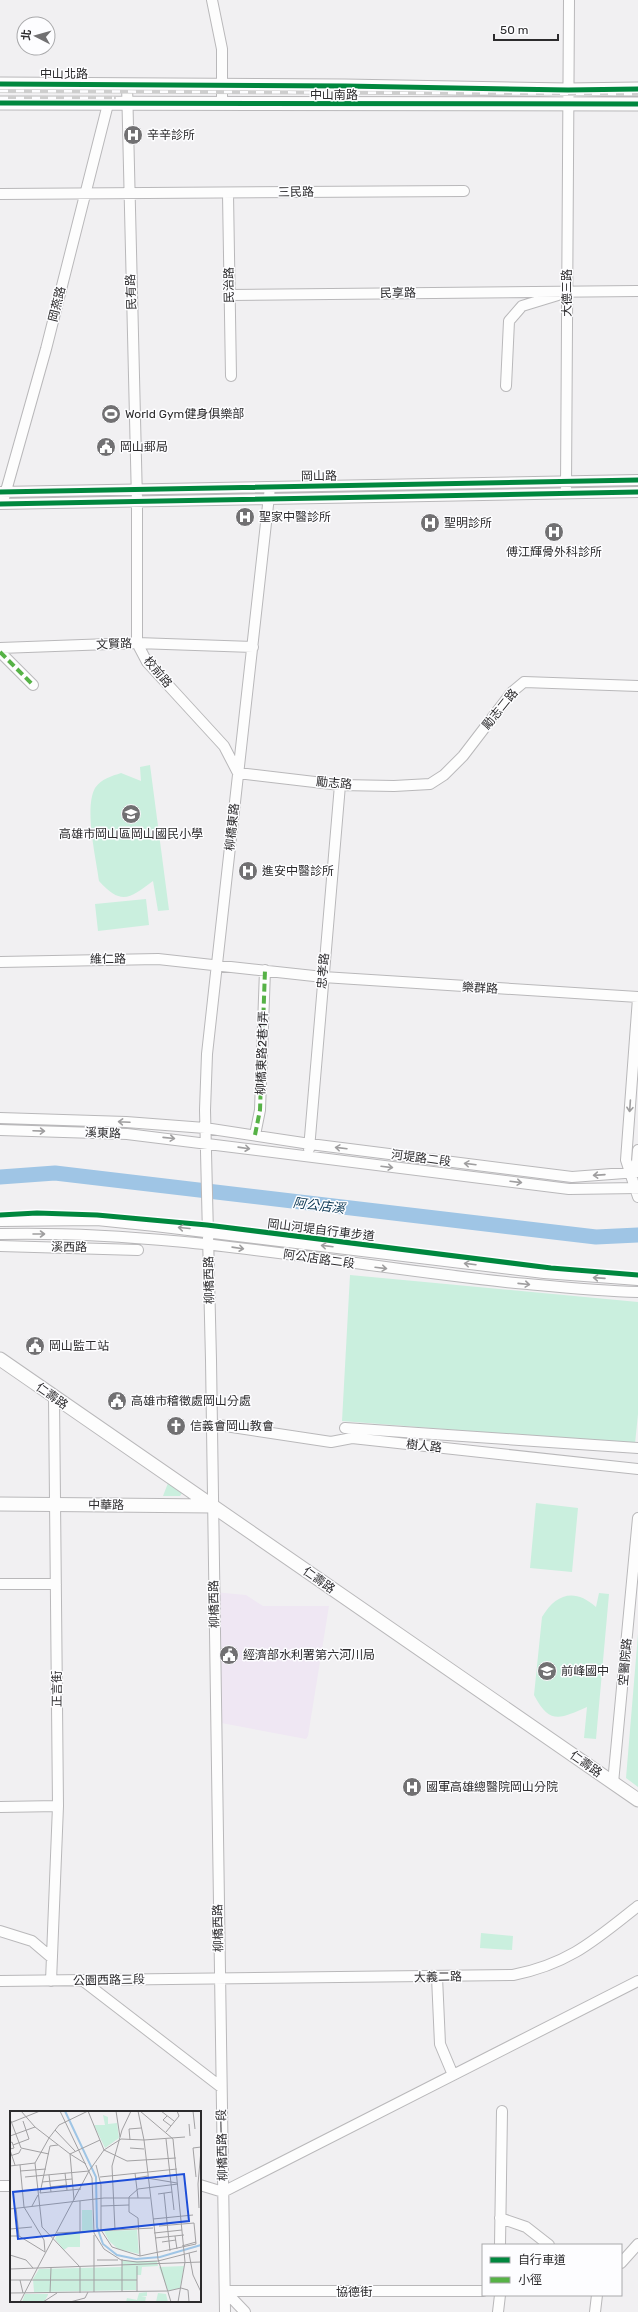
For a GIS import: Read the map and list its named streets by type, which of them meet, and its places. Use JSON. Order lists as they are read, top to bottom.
{
  "streets": {
    "main road": [
      "中山北路",
      "中山南路",
      "仁壽路",
      "中華路"
    ],
    "street": [
      "三民路",
      "民治路",
      "民有路",
      "民享路",
      "大德三路",
      "岡燕路",
      "岡山路",
      "文賢路",
      "校前路",
      "勵志二路",
      "勵志路",
      "柳橋東路",
      "維仁路",
      "忠孝路",
      "樂群路",
      "柳橋東路2巷1弄",
      "溪東路",
      "河堤路二段",
      "溪西路",
      "阿公店路二段",
      "柳橋西路",
      "樹人路",
      "空醫院路",
      "正言街",
      "大義二路",
      "公園西路三段",
      "柳橋西路一段",
      "協德街"
    ],
    "cycle path": ["岡山河堤自行車步道"]
  },
  "crossings": [
    ["中山北路", "中山南路"],
    ["中山北路", "民有路"],
    ["中山南路", "民有路"],
    ["中山南路", "大德三路"],
    ["三民路", "民治路"],
    ["三民路", "民有路"],
    ["三民路", "岡燕路"],
    ["民治路", "民享路"],
    ["民有路", "岡山路"],
    ["民有路", "校前路"],
    ["民享路", "大德三路"],
    ["大德三路", "岡山路"],
    ["岡燕路", "岡山路"],
    ["岡山路", "校前路"],
    ["岡山路", "柳橋東路"],
    ["文賢路", "校前路"],
    ["文賢路", "柳橋東路"],
    ["校前路", "勵志路"],
    ["校前路", "柳橋東路"],
    ["勵志二路", "勵志路"],
    ["勵志路", "柳橋東路"],
    ["勵志路", "忠孝路"],
    ["柳橋東路", "維仁路"],
    ["柳橋東路", "溪東路"],
    ["柳橋東路", "河堤路二段"],
    ["柳橋東路", "柳橋西路"],
    ["維仁路", "樂群路"],
    ["維仁路", "柳橋東路2巷1弄"],
    ["忠孝路", "樂群路"],
    ["忠孝路", "河堤路二段"],
    ["樂群路", "柳橋東路2巷1弄"],
    ["柳橋東路2巷1弄", "河堤路二段"],
    ["溪東路", "河堤路二段"],
    ["阿公店路二段", "柳橋西路"],
    ["柳橋西路", "仁壽路"],
    ["柳橋西路", "樹人路"],
    ["柳橋西路", "中華路"],
    ["柳橋西路", "大義二路"],
    ["柳橋西路", "公園西路三段"],
    ["柳橋西路", "柳橋西路一段"],
    ["仁壽路", "中華路"],
    ["仁壽路", "空醫院路"],
    ["仁壽路", "正言街"],
    ["中華路", "正言街"],
    ["正言街", "公園西路三段"],
    ["大義二路", "公園西路三段"],
    ["大義二路", "柳橋西路一段"],
    ["公園西路三段", "柳橋西路一段"],
    ["柳橋西路一段", "協德街"]
  ],
  "water": ["阿公店溪"],
  "places": {
    "hospital": [
      "辛辛診所",
      "聖家中醫診所",
      "聖明診所",
      "傅江輝骨外科診所",
      "進安中醫診所",
      "國軍高雄總醫院岡山分院"
    ],
    "sports": ["World Gym健身俱樂部"],
    "public building": [
      "岡山郵局",
      "岡山監工站",
      "高雄市稽徵處岡山分處",
      "經濟部水利署第六河川局"
    ],
    "school or university": ["高雄市岡山區岡山國民小學", "前峰國中"],
    "church": ["信義會岡山教會"]
  },
  "legend": ["自行車道", "小徑"],
  "scale_bar": "50 m",
  "north": "left"
}
